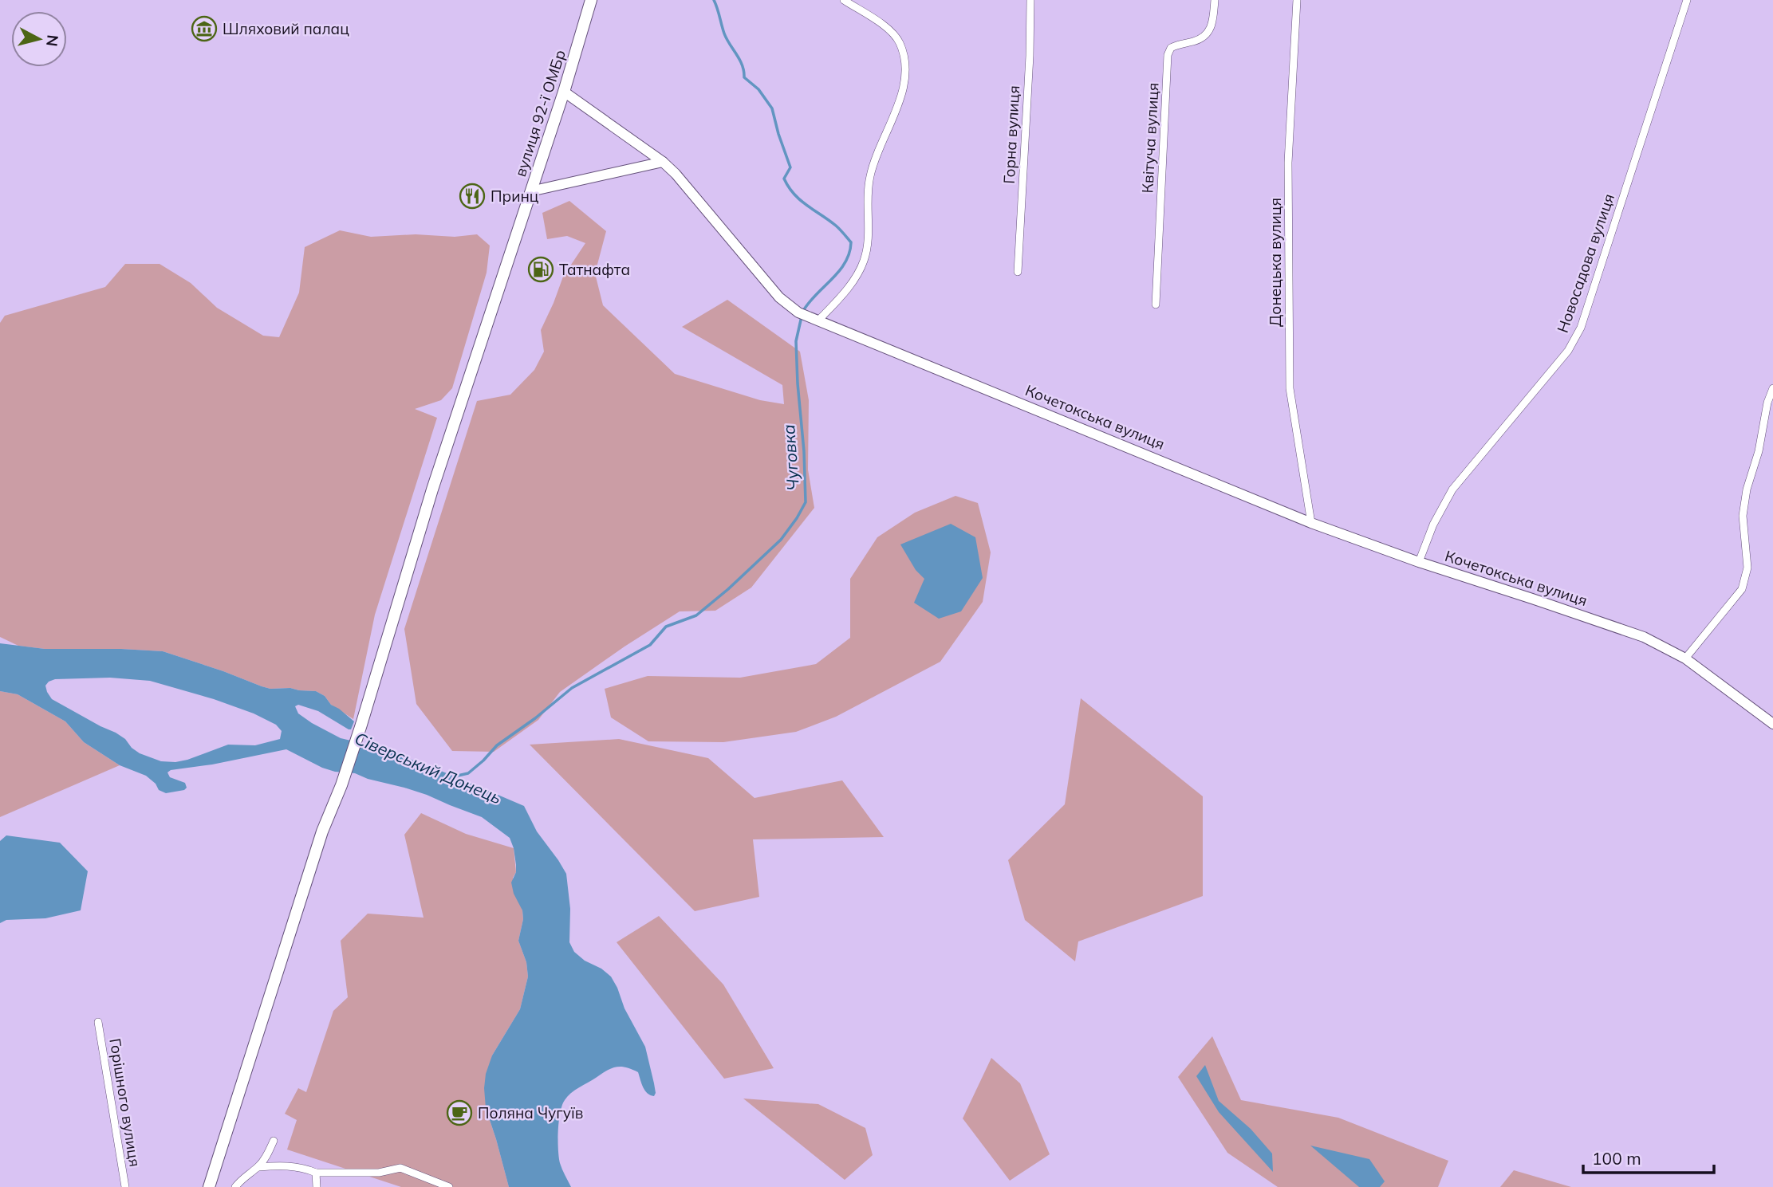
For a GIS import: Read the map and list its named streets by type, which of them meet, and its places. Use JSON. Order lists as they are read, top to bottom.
{
  "streets": {
    "highway": ["вулиця 92-ї ОМБр"],
    "main road": ["Кочетокська вулиця"],
    "street": [
      "Горна вулиця",
      "Квітуча вулиця",
      "Донецька вулиця",
      "Новосадова вулиця",
      "Горішного вулиця"
    ]
  },
  "crossings": [
    ["вулиця 92-ї ОМБр", "Кочетокська вулиця"],
    ["Донецька вулиця", "Кочетокська вулиця"],
    ["Новосадова вулиця", "Кочетокська вулиця"]
  ],
  "water": ["Чуговка", "Сіверський Донець"],
  "places": {
    "museum": ["Шляховий палац"],
    "restaurant": ["Принц"],
    "fuel station": ["Татнафта"],
    "cafe": ["Поляна Чугуїв"]
  },
  "scale_bar": "100 m",
  "north": "right"
}
